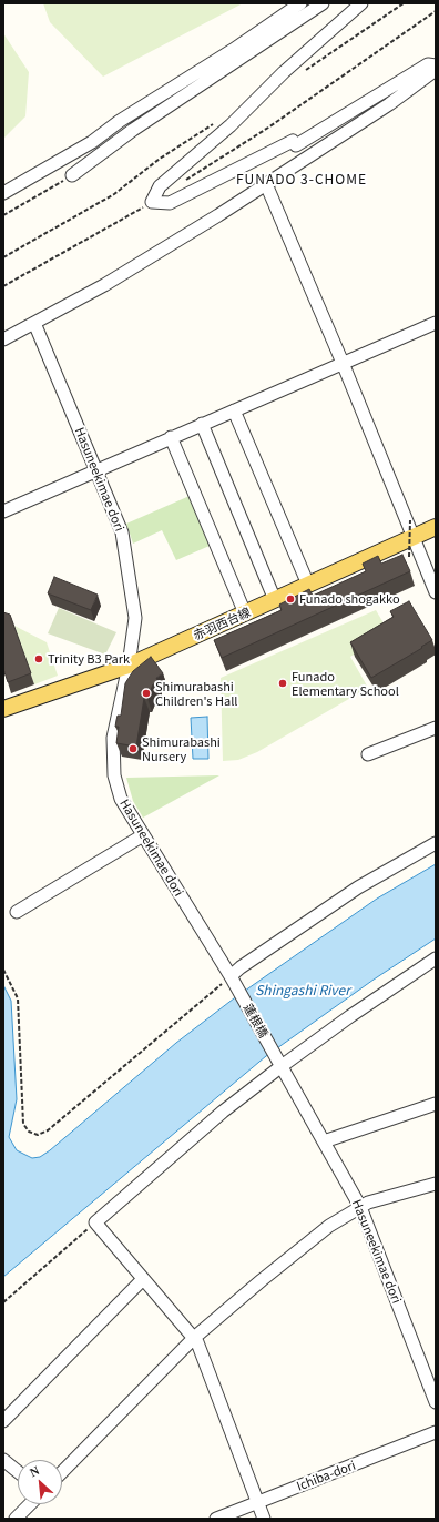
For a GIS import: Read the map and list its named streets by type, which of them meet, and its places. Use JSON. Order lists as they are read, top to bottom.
{
  "streets": {
    "main road": ["赤羽西台線"],
    "street": ["Hasuneekimae dori", "蓮根橋", "Ichiba-dori"]
  },
  "crossings": [
    ["Hasuneekimae dori", "赤羽西台線"],
    ["Hasuneekimae dori", "蓮根橋"]
  ],
  "districts": ["FUNADO 3-CHOME"],
  "water": ["Shingashi River"],
  "places": [
    "Funado shogakko",
    "Trinity B3 Park",
    "Funado Elementary School",
    "Shimurabashi Children's Hall",
    "Shimurabashi Nursery"
  ],
  "north": "top left"
}
